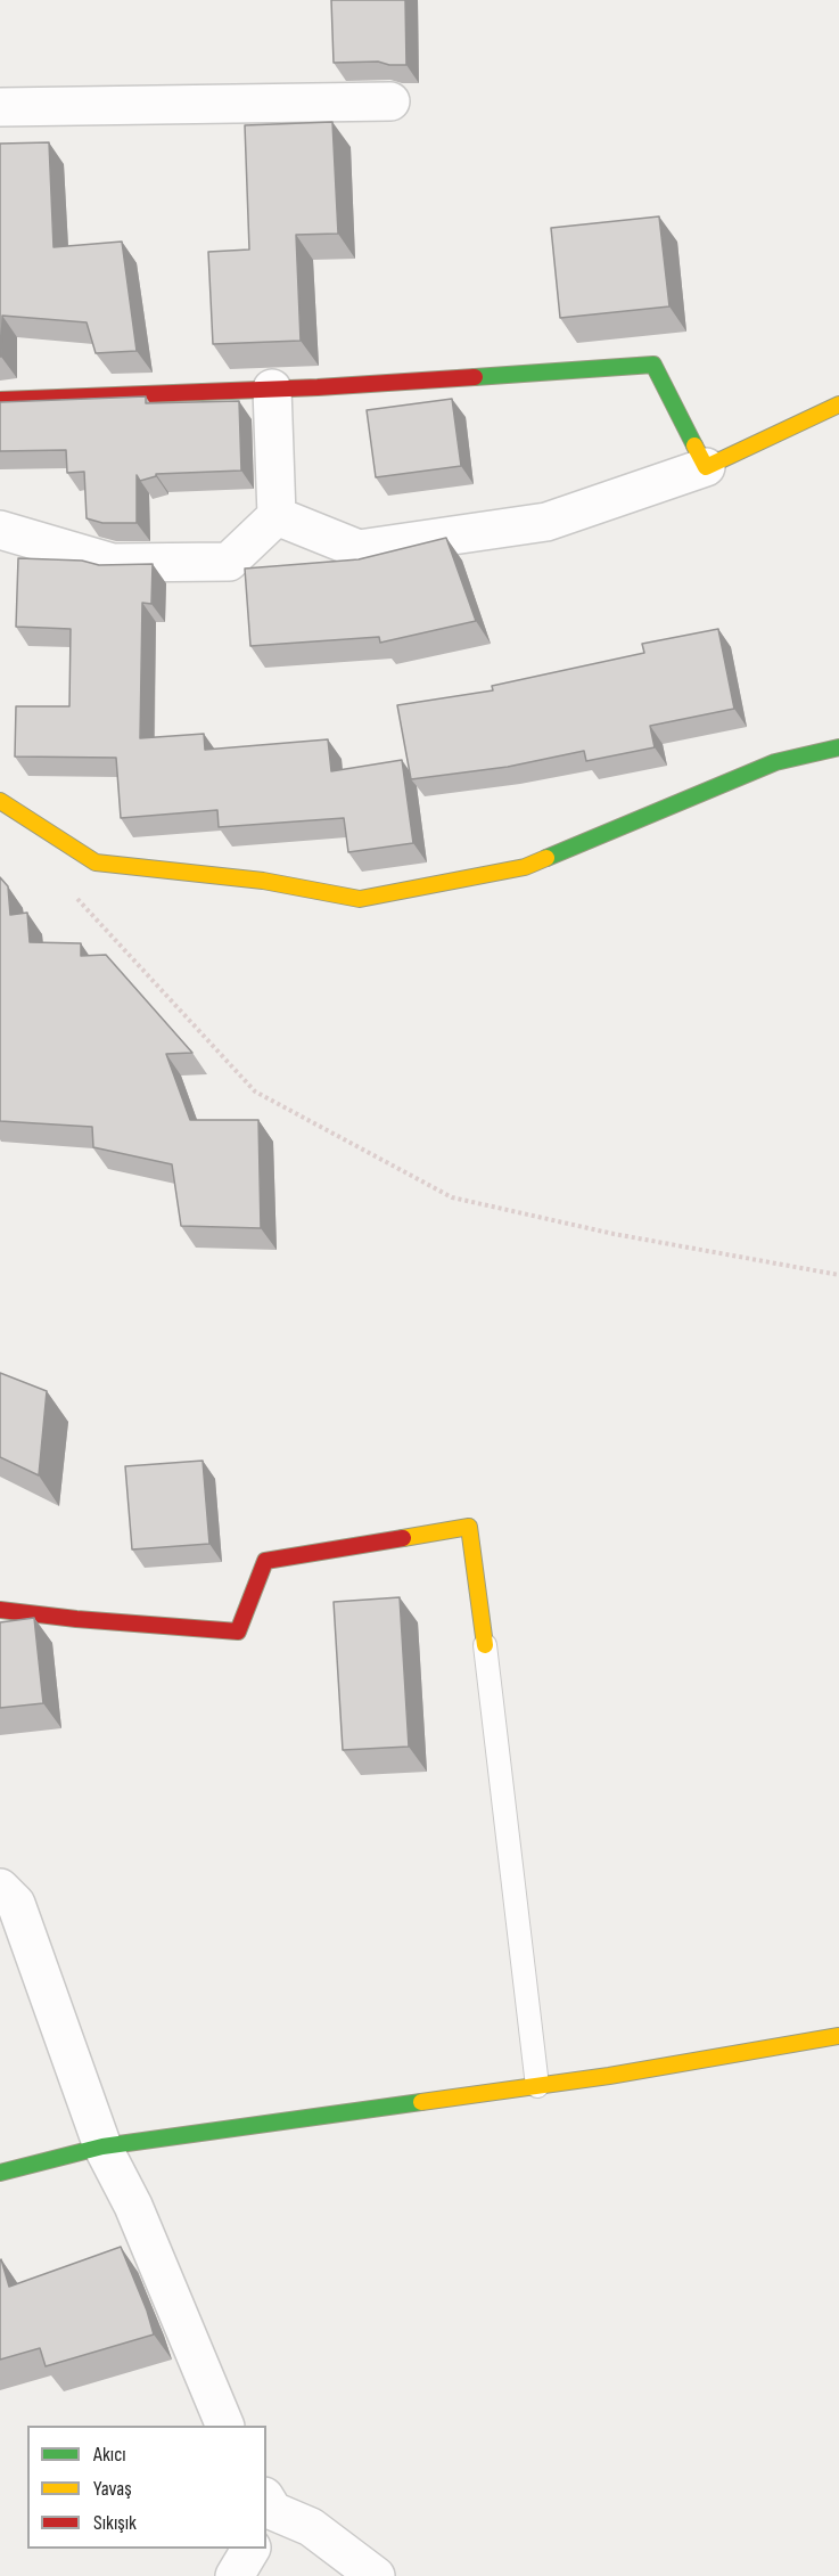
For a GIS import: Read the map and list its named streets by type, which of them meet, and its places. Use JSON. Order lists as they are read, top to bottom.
{
  "legend": ["Akıcı", "Yavaş", "Sıkışık"]
}
